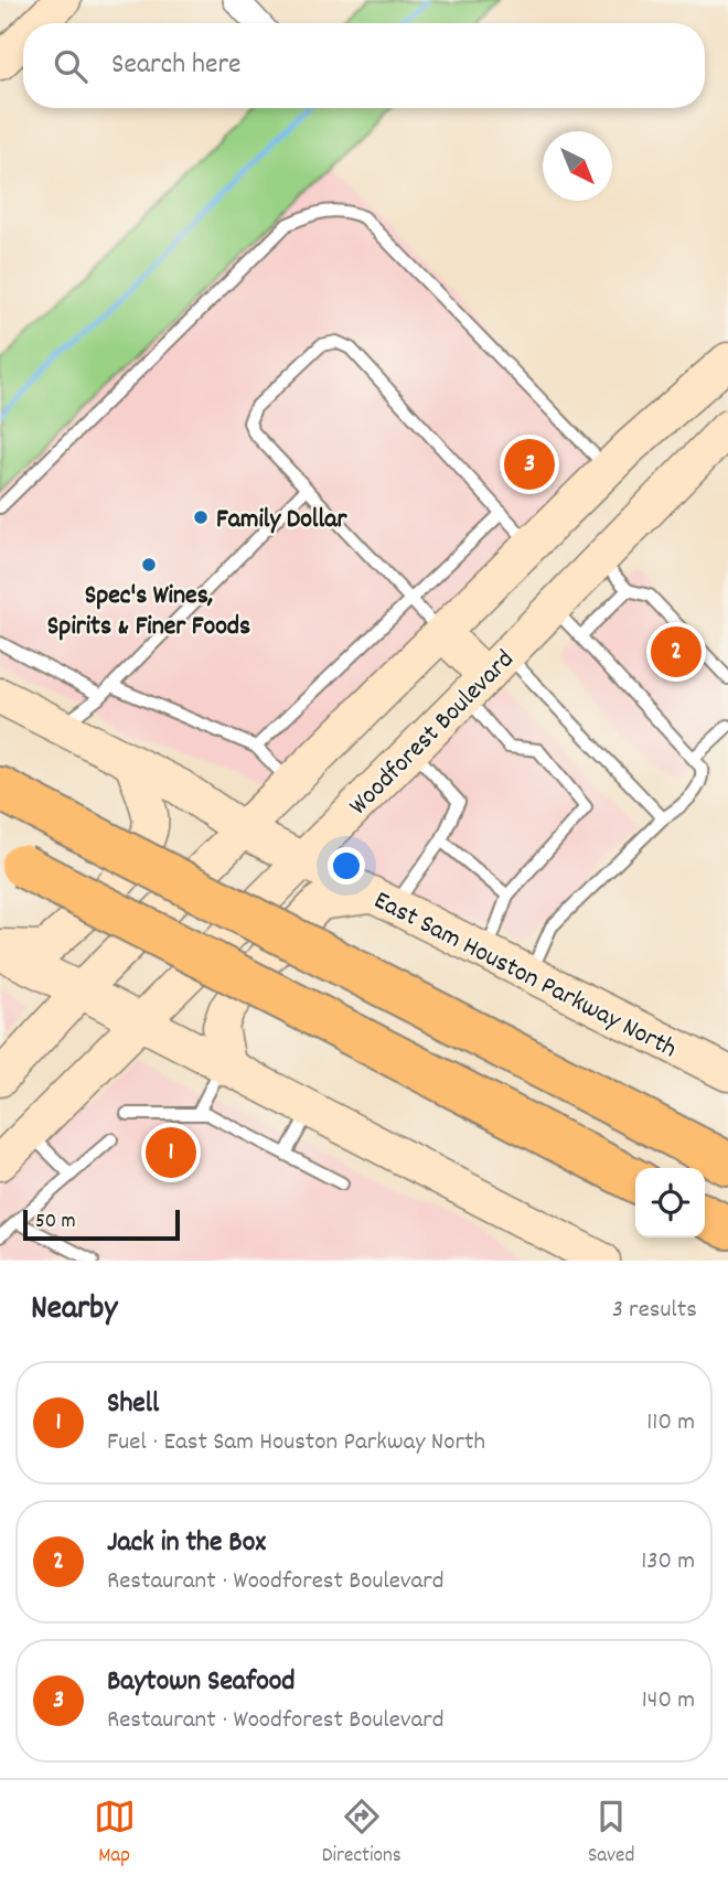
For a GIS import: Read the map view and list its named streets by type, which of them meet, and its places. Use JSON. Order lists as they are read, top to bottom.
{
  "streets": {
    "main road": ["Woodforest Boulevard", "East Sam Houston Parkway North"]
  },
  "crossings": [
    ["Woodforest Boulevard", "East Sam Houston Parkway North"]
  ],
  "places": ["Family Dollar", "Spec's Wines, Spirits & Finer Foods"],
  "scale_bar": "50 m",
  "north": "bottom right",
  "page": {
    "search": "Search here",
    "pins": ["3", "2", "1"],
    "scale": "50 m",
    "heading": ["Nearby", "3 results"],
    "list": [
      {
        "mark": "1",
        "name": "Shell",
        "note": "Fuel · East Sam Houston Parkway North",
        "value": "110 m"
      },
      {
        "mark": "2",
        "name": "Jack in the Box",
        "note": "Restaurant · Woodforest Boulevard",
        "value": "130 m"
      },
      {
        "mark": "3",
        "name": "Baytown Seafood",
        "note": "Restaurant · Woodforest Boulevard",
        "value": "140 m"
      }
    ],
    "nav": ["Map", "Directions", "Saved"]
  }
}
